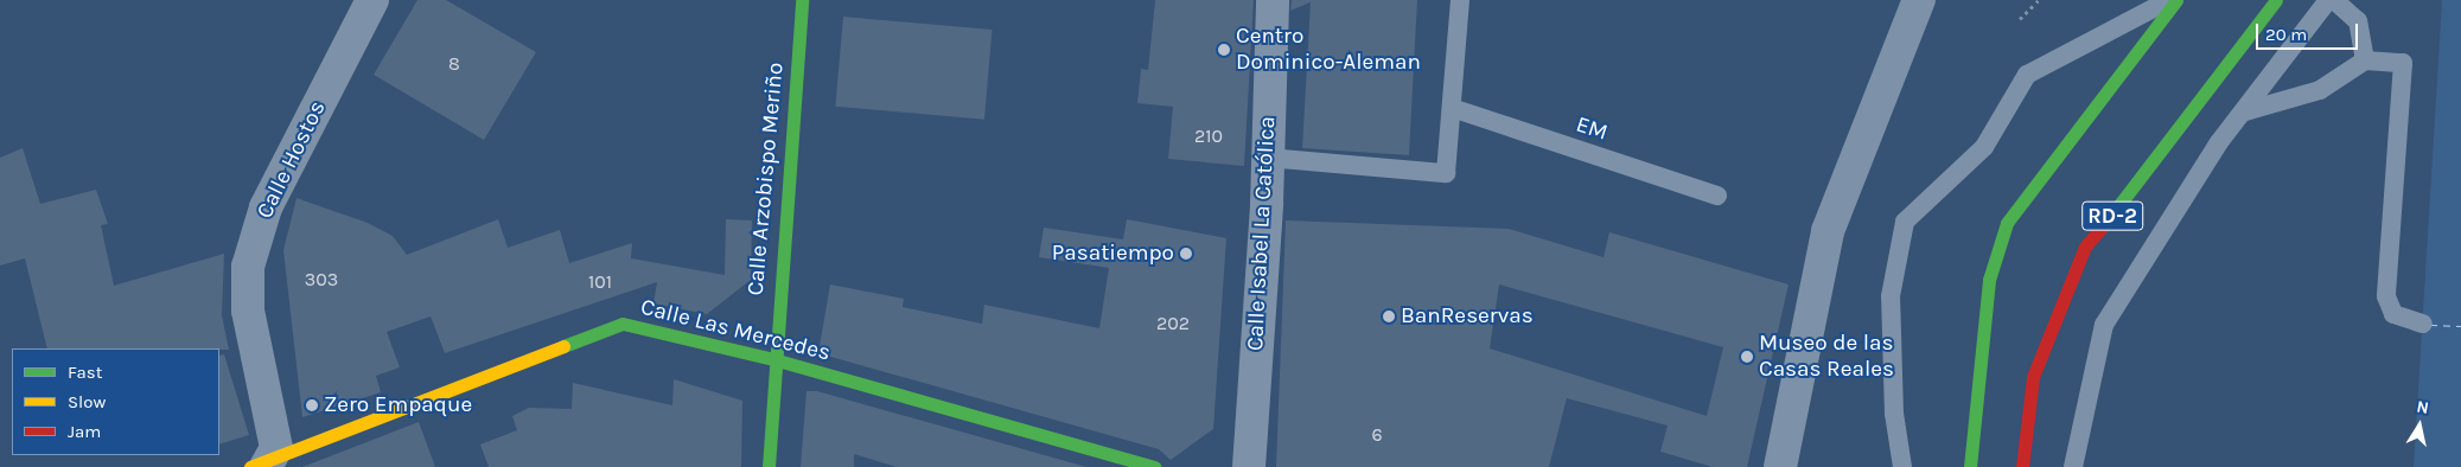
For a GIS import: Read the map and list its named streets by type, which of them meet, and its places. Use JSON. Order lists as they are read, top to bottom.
{
  "streets": {
    "street": [
      "Calle Hostos",
      "Calle Arzobispo Meriño",
      "RD-2",
      "Calle Isabel La Católica",
      "Calle Las Mercedes"
    ],
    "lane": ["EM"]
  },
  "crossings": [
    ["Calle Hostos", "Calle Las Mercedes"],
    ["Calle Arzobispo Meriño", "Calle Las Mercedes"]
  ],
  "places": [
    "Centro Dominico-Aleman",
    "Pasatiempo",
    "BanReservas",
    "Museo de las Casas Reales",
    "Zero Empaque"
  ],
  "house_numbers": [
    "8",
    "210",
    "303",
    "101",
    "202",
    "6"
  ],
  "legend": ["Fast", "Slow", "Jam"],
  "scale_bar": "20 m",
  "north": "top"
}
